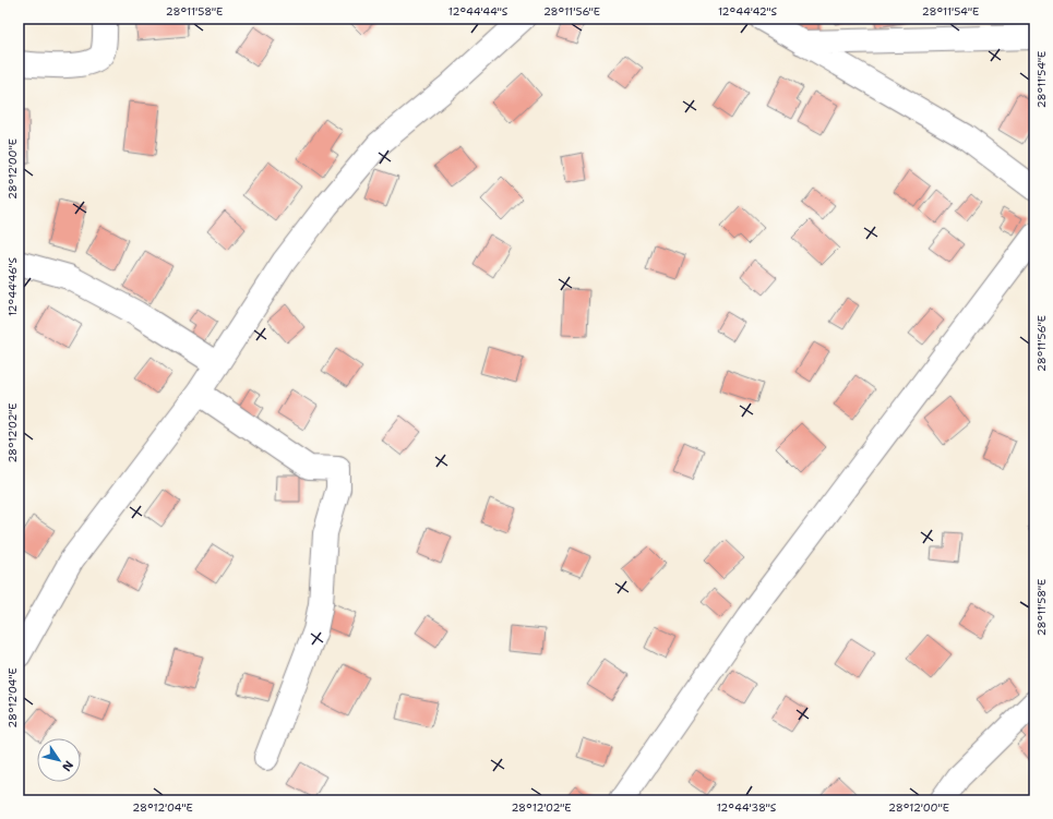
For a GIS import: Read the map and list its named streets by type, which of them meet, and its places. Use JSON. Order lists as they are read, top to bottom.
{
  "north": "bottom right",
  "coordinates": [
    "28°11'58\"E",
    "12°44'44\"S",
    "28°11'56\"E",
    "12°44'42\"S",
    "28°11'54\"E",
    "28°12'00\"E",
    "12°44'46\"S",
    "28°12'02\"E",
    "28°12'04\"E",
    "12°44'38\"S"
  ]
}
